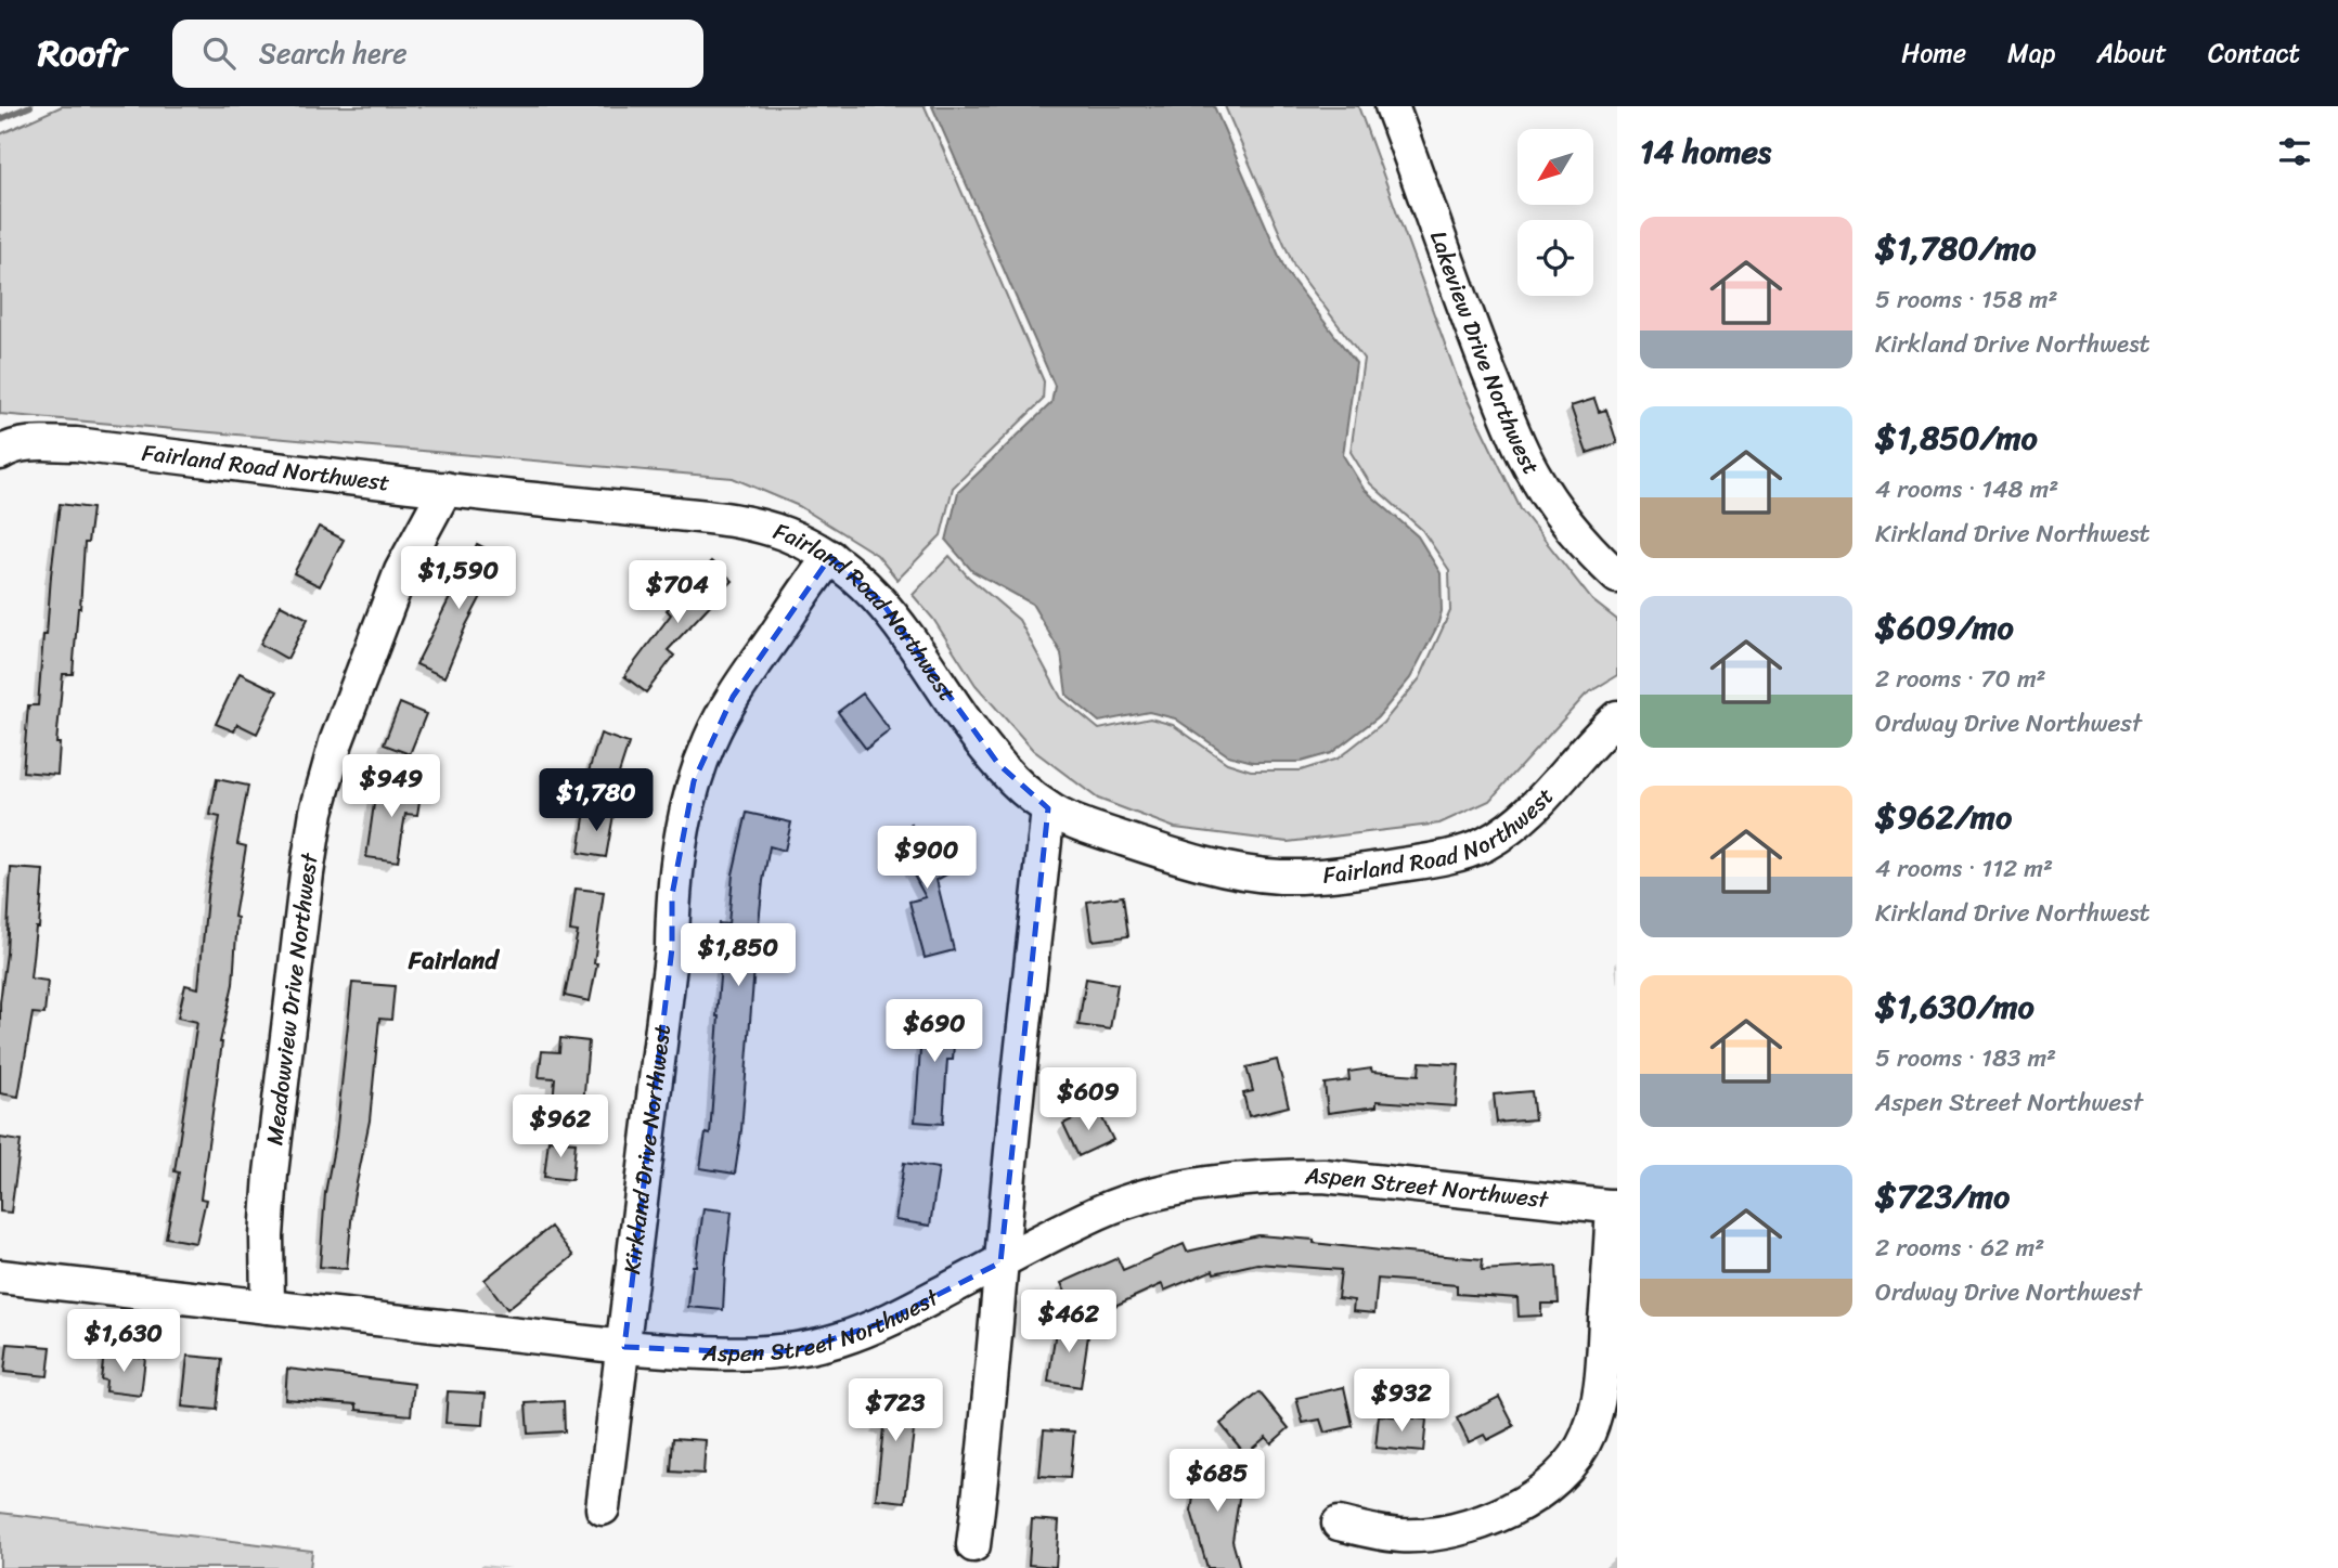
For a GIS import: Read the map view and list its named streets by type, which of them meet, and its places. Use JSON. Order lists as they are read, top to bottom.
{
  "streets": {
    "street": [
      "Lakeview Drive Northwest",
      "Fairland Road Northwest",
      "Meadowview Drive Northwest",
      "Kirkland Drive Northwest",
      "Aspen Street Northwest"
    ]
  },
  "crossings": [
    ["Fairland Road Northwest", "Meadowview Drive Northwest"],
    ["Fairland Road Northwest", "Kirkland Drive Northwest"],
    ["Meadowview Drive Northwest", "Aspen Street Northwest"],
    ["Kirkland Drive Northwest", "Aspen Street Northwest"]
  ],
  "districts": ["Fairland"],
  "north": "bottom left",
  "page": {
    "header": "Roofr",
    "search": "Search here",
    "nav": [
      "Home",
      "Map",
      "About",
      "Contact"
    ],
    "heading": "14 homes",
    "list": [
      {
        "name": "$1,780/mo",
        "note": "5 rooms · 158 m² · Kirkland Drive Northwest"
      },
      {
        "name": "$1,850/mo",
        "note": "4 rooms · 148 m² · Kirkland Drive Northwest"
      },
      {
        "name": "$609/mo",
        "note": "2 rooms · 70 m² · Ordway Drive Northwest"
      },
      {
        "name": "$962/mo",
        "note": "4 rooms · 112 m² · Kirkland Drive Northwest"
      },
      {
        "name": "$1,630/mo",
        "note": "5 rooms · 183 m² · Aspen Street Northwest"
      },
      {
        "name": "$723/mo",
        "note": "2 rooms · 62 m² · Ordway Drive Northwest"
      }
    ],
    "price": [
      "$1,590",
      "$704",
      "$949",
      "$1,780",
      "$900",
      "$1,850",
      "$690",
      "$609",
      "$962",
      "$462",
      "$1,630",
      "$932",
      "$723",
      "$685"
    ]
  }
}
